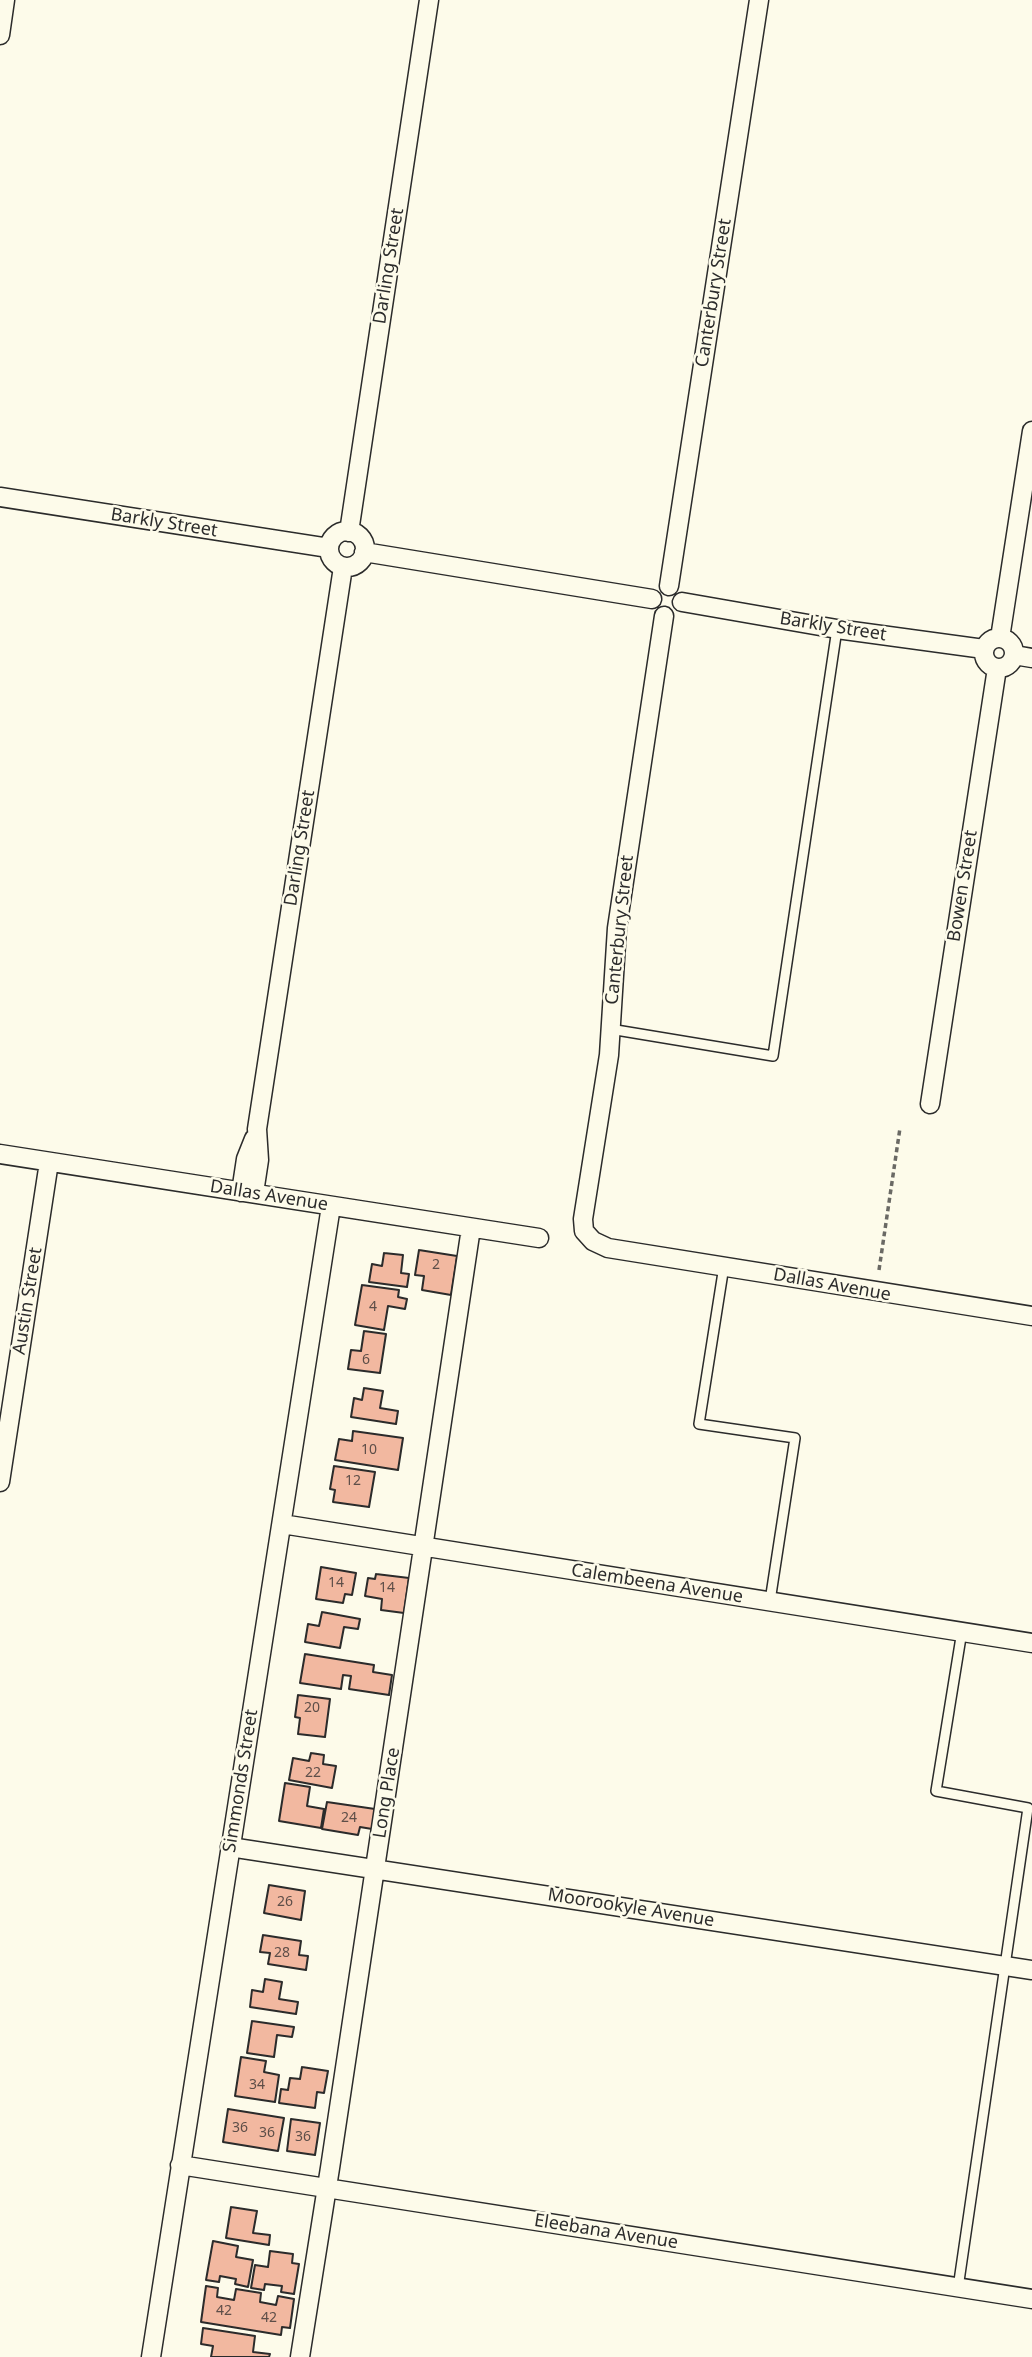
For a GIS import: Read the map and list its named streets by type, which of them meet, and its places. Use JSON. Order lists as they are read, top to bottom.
{
  "streets": {
    "street": [
      "Darling Street",
      "Canterbury Street",
      "Barkly Street",
      "Bowen Street",
      "Dallas Avenue",
      "Austin Street",
      "Calembeena Avenue",
      "Simmonds Street",
      "Long Place",
      "Moorookyle Avenue",
      "Eleebana Avenue"
    ]
  },
  "crossings": [
    ["Darling Street", "Barkly Street"],
    ["Darling Street", "Dallas Avenue"],
    ["Canterbury Street", "Barkly Street"],
    ["Canterbury Street", "Dallas Avenue"],
    ["Barkly Street", "Bowen Street"],
    ["Dallas Avenue", "Austin Street"],
    ["Dallas Avenue", "Simmonds Street"],
    ["Dallas Avenue", "Long Place"],
    ["Calembeena Avenue", "Simmonds Street"],
    ["Calembeena Avenue", "Long Place"],
    ["Simmonds Street", "Moorookyle Avenue"],
    ["Simmonds Street", "Eleebana Avenue"],
    ["Long Place", "Moorookyle Avenue"],
    ["Long Place", "Eleebana Avenue"]
  ],
  "house_numbers": [
    "2",
    "4",
    "6",
    "10",
    "12",
    "14",
    "14",
    "20",
    "22",
    "24",
    "26",
    "28",
    "34",
    "36",
    "36",
    "36",
    "42",
    "42"
  ]
}
